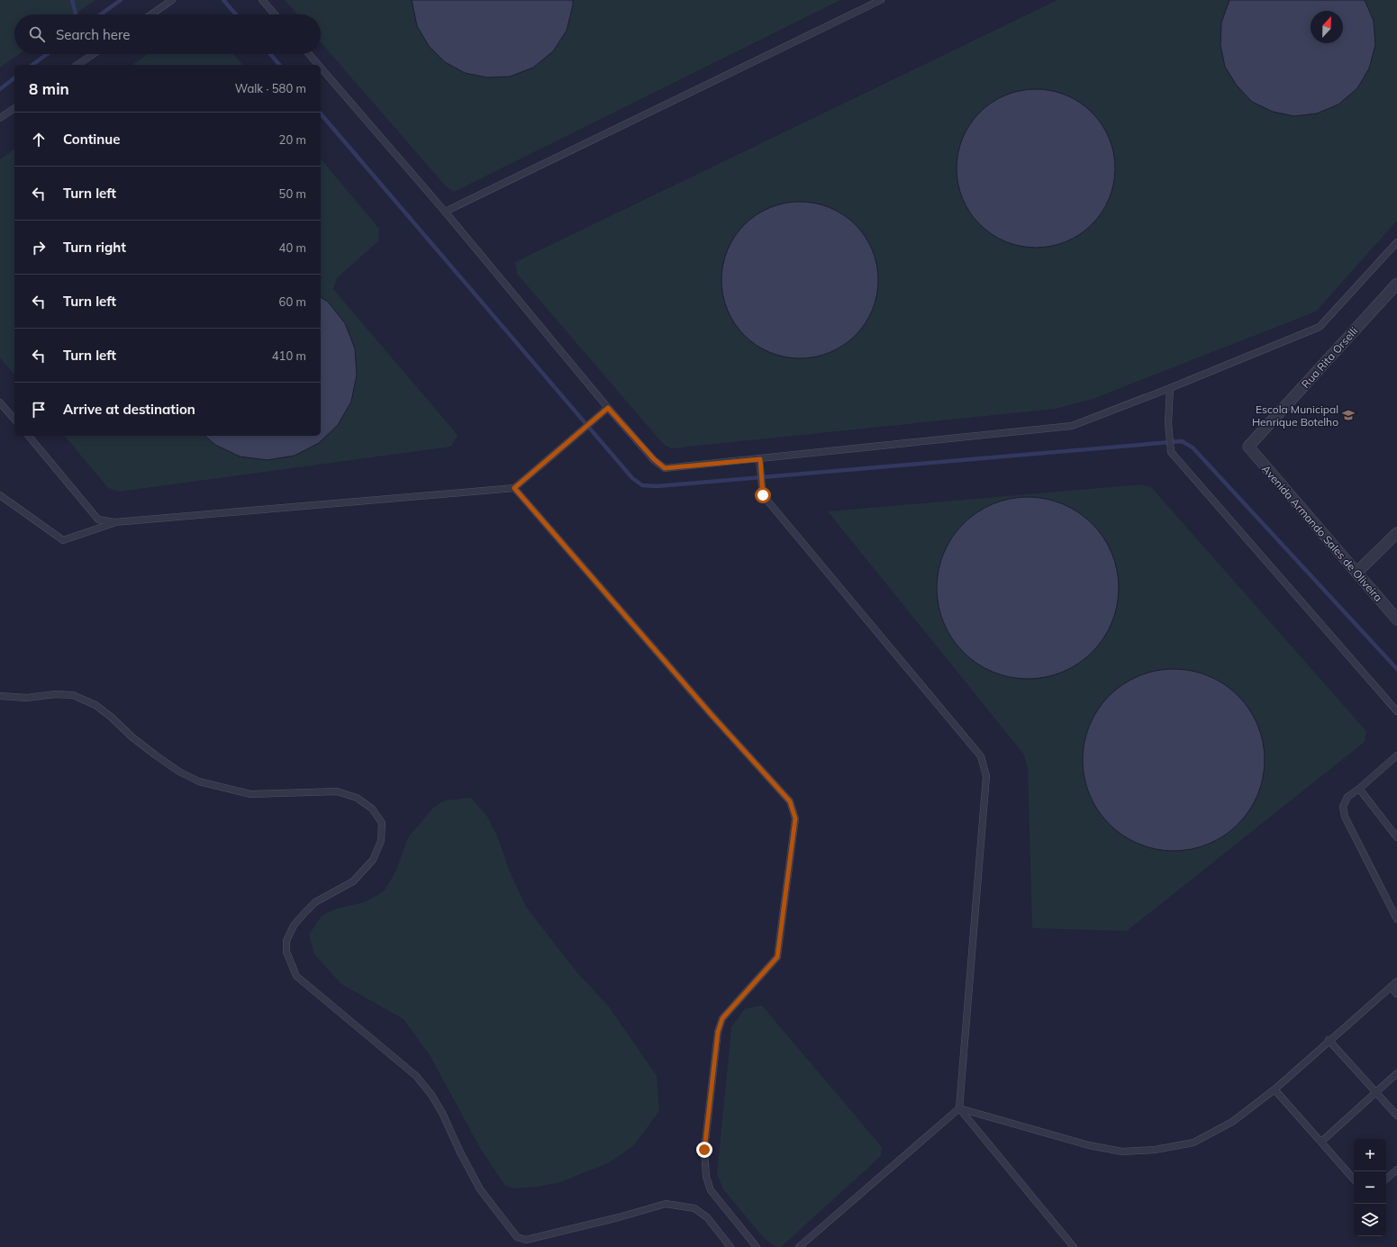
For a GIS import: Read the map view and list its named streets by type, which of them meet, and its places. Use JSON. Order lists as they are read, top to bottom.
{
  "streets": {
    "street": ["Rua Rita Orselli", "Avenida Armando Sales de Oliveira"]
  },
  "crossings": [
    ["Rua Rita Orselli", "Avenida Armando Sales de Oliveira"]
  ],
  "places": {
    "school or university": ["Escola Municipal Henrique Botelho"]
  },
  "north": "top",
  "page": {
    "search": "Search here",
    "heading": ["8 min", "Walk · 580 m"],
    "list": [
      ["Continue", "20 m"],
      ["Turn left", "50 m"],
      ["Turn right", "40 m"],
      ["Turn left", "60 m"],
      ["Turn left", "410 m"],
      "Arrive at destination"
    ],
    "map_buttons": ["+", "−"]
  }
}
